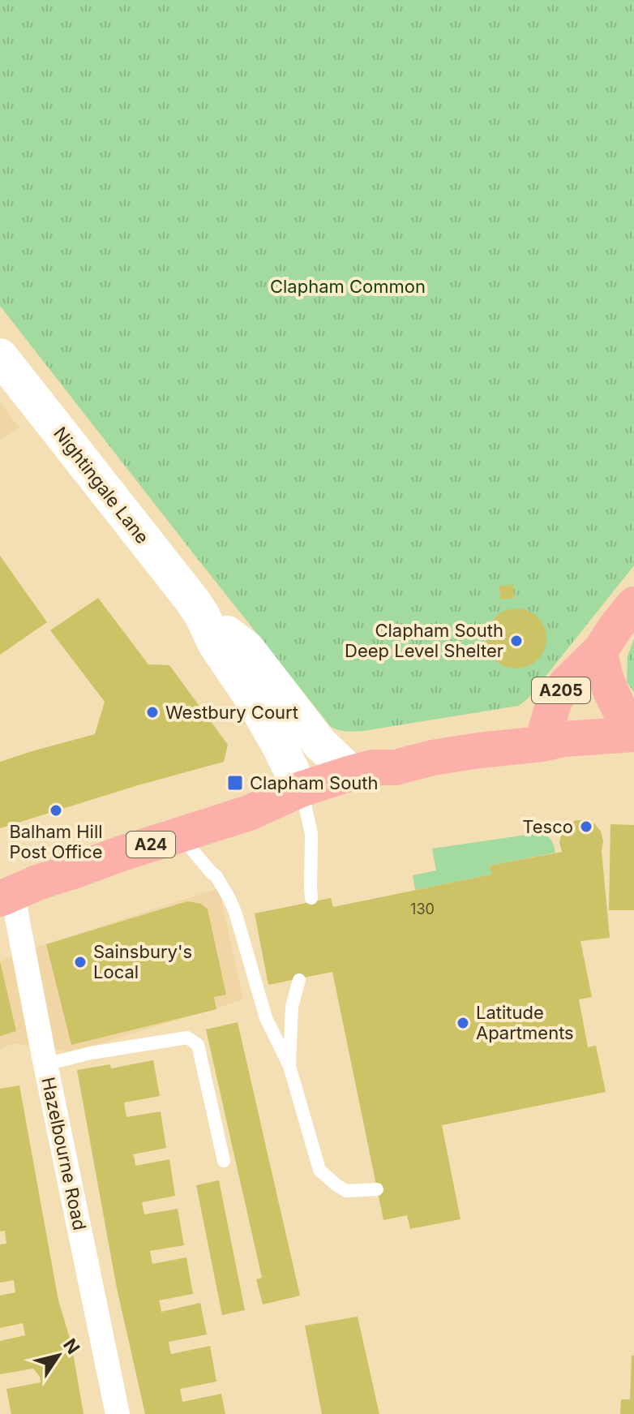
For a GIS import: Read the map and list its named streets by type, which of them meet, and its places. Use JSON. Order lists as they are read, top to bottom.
{
  "streets": {
    "highway": ["A205", "A24"],
    "main road": ["Nightingale Lane"],
    "street": ["Hazelbourne Road"]
  },
  "crossings": [
    ["Nightingale Lane", "A24"],
    ["A205", "A24"],
    ["A24", "Hazelbourne Road"]
  ],
  "parks": ["Clapham Common"],
  "places": {
    "other": [
      "Clapham South Deep Level Shelter",
      "Westbury Court",
      "Balham Hill Post Office",
      "Tesco",
      "Sainsbury's Local",
      "Latitude Apartments"
    ],
    "transit": ["Clapham South"]
  },
  "house_numbers": ["130"],
  "north": "top right"
}
